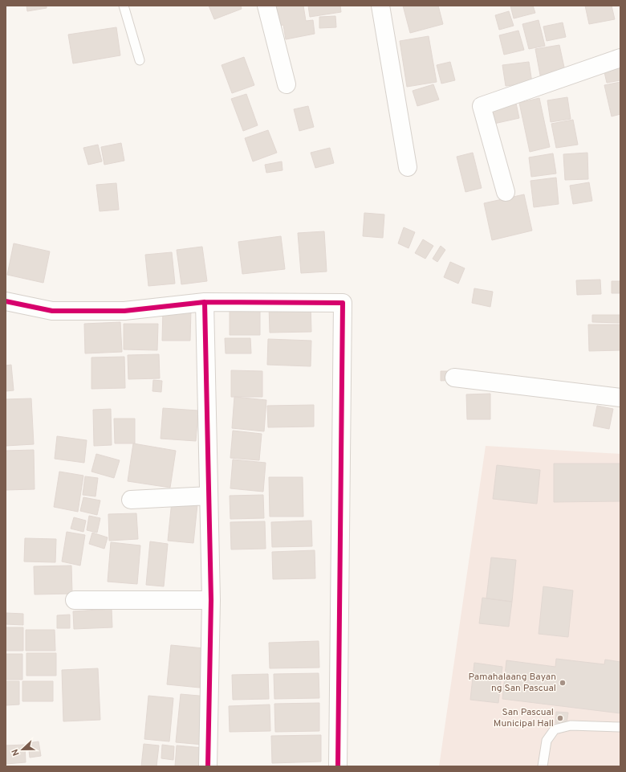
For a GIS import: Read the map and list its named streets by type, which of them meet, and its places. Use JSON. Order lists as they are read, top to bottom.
{
  "places": ["Pamahalaang Bayan ng San Pascual", "San Pascual Municipal Hall"],
  "north": "left"
}
